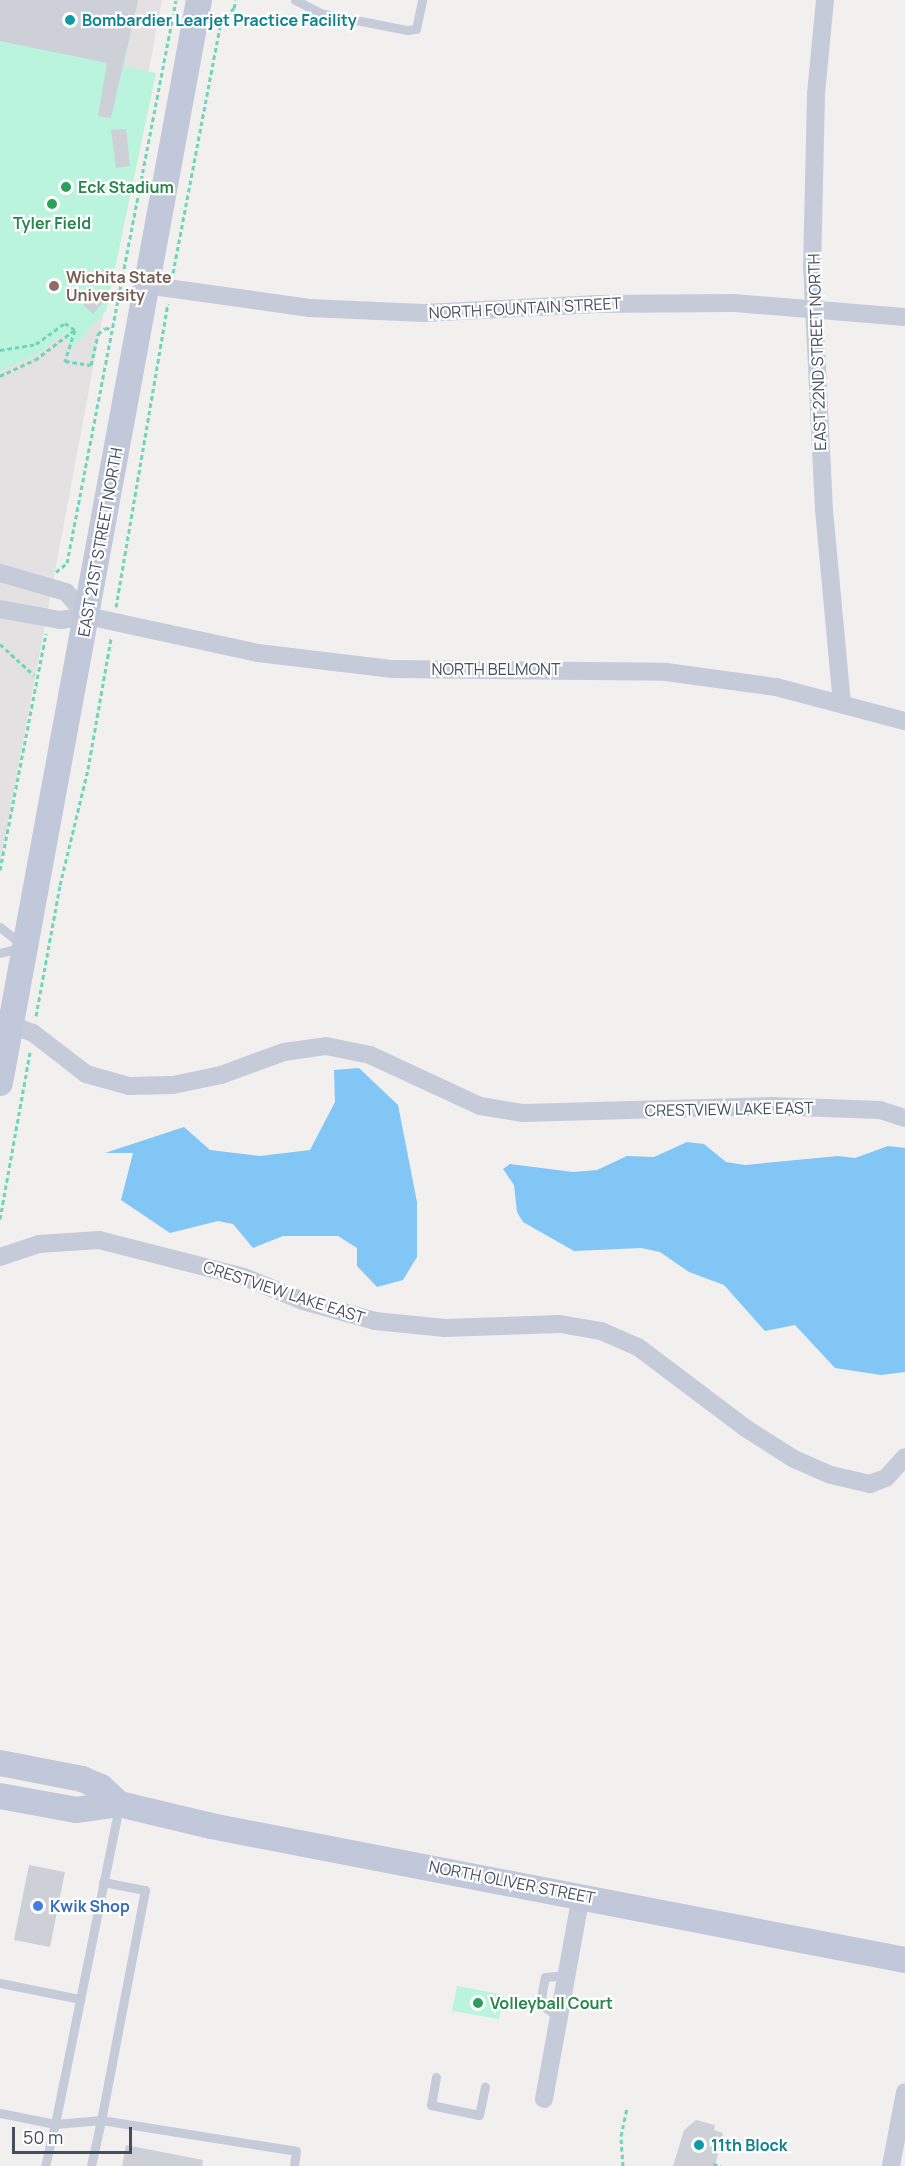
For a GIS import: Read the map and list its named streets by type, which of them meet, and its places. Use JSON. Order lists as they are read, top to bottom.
{
  "streets": {
    "main road": ["EAST 21ST STREET NORTH", "NORTH OLIVER STREET"],
    "street": [
      "NORTH FOUNTAIN STREET",
      "EAST 22ND STREET NORTH",
      "NORTH BELMONT",
      "CRESTVIEW LAKE EAST"
    ]
  },
  "crossings": [
    ["NORTH FOUNTAIN STREET", "EAST 22ND STREET NORTH"],
    ["NORTH FOUNTAIN STREET", "EAST 21ST STREET NORTH"],
    ["EAST 22ND STREET NORTH", "NORTH BELMONT"],
    ["EAST 21ST STREET NORTH", "NORTH BELMONT"],
    ["EAST 21ST STREET NORTH", "CRESTVIEW LAKE EAST"]
  ],
  "places": [
    "Bombardier Learjet Practice Facility",
    "Eck Stadium",
    "Tyler Field",
    "Wichita State University",
    "Kwik Shop",
    "Volleyball Court",
    "11th Block"
  ],
  "scale_bar": "50 m"
}
